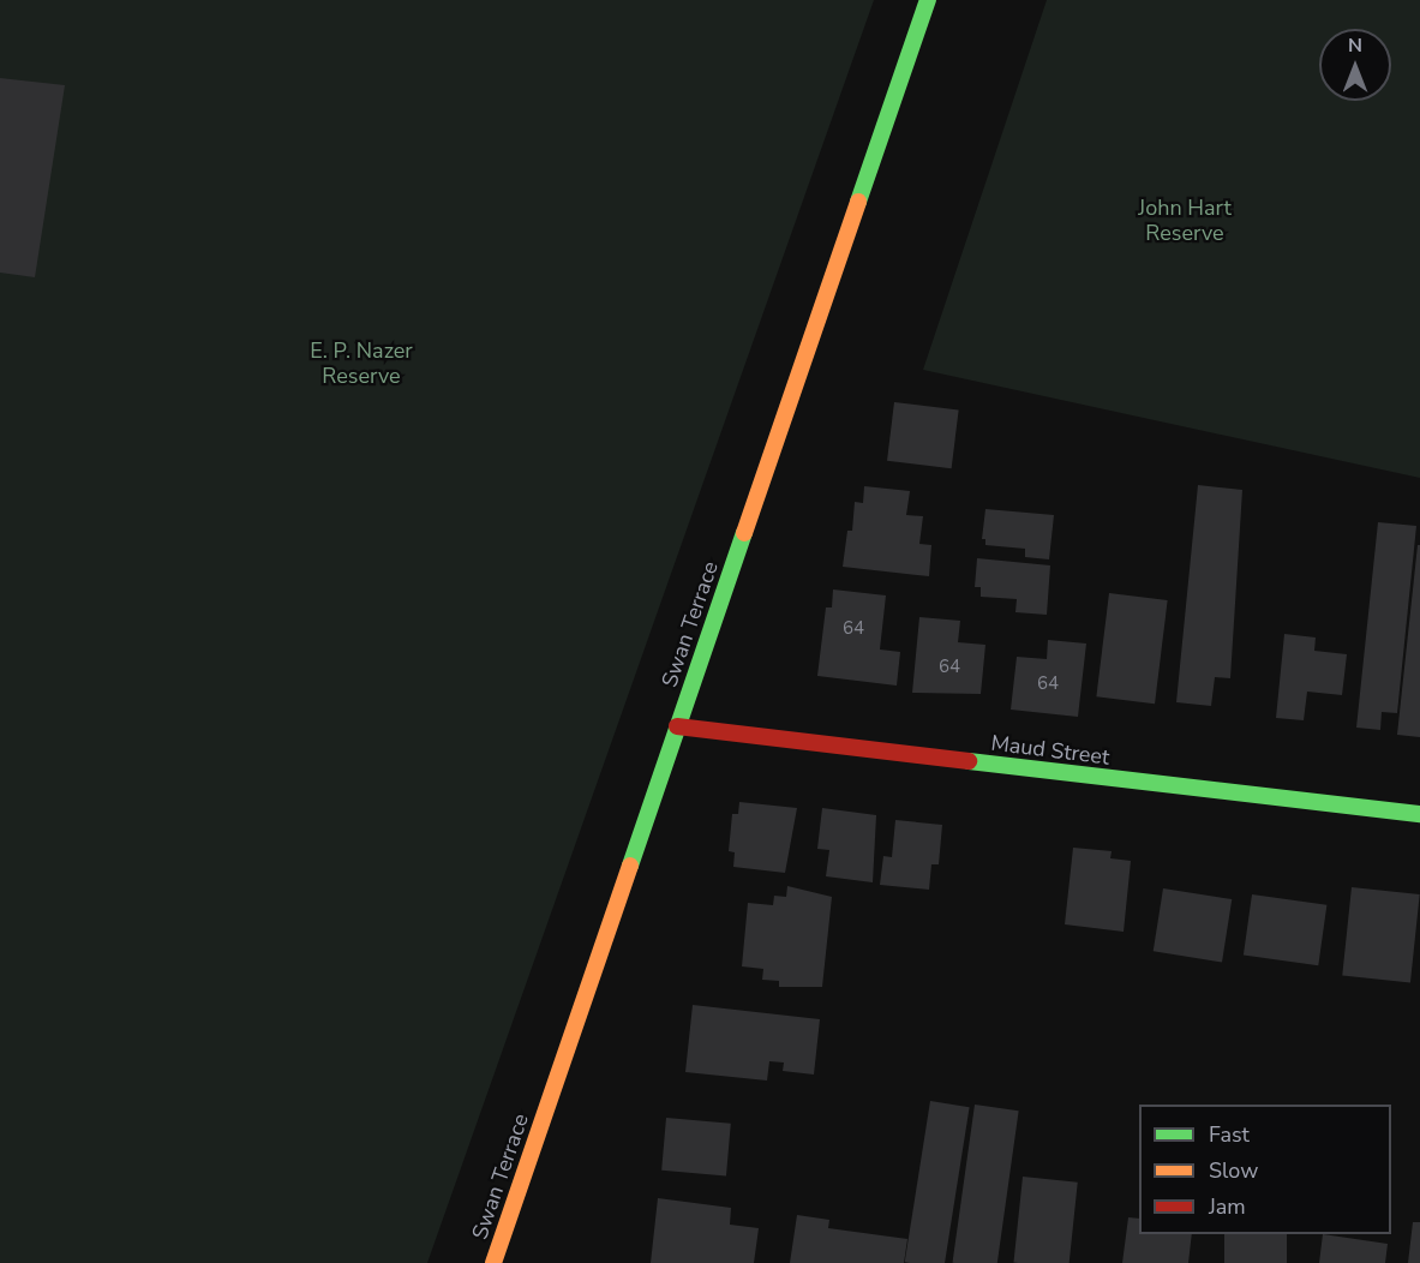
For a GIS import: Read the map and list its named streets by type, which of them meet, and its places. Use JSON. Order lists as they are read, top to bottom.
{
  "streets": {
    "street": ["Swan Terrace", "Maud Street"]
  },
  "crossings": [
    ["Swan Terrace", "Maud Street"]
  ],
  "parks": ["John Hart Reserve", "E. P. Nazer Reserve"],
  "house_numbers": ["64", "64", "64"],
  "legend": ["Fast", "Slow", "Jam"],
  "north": "top"
}
